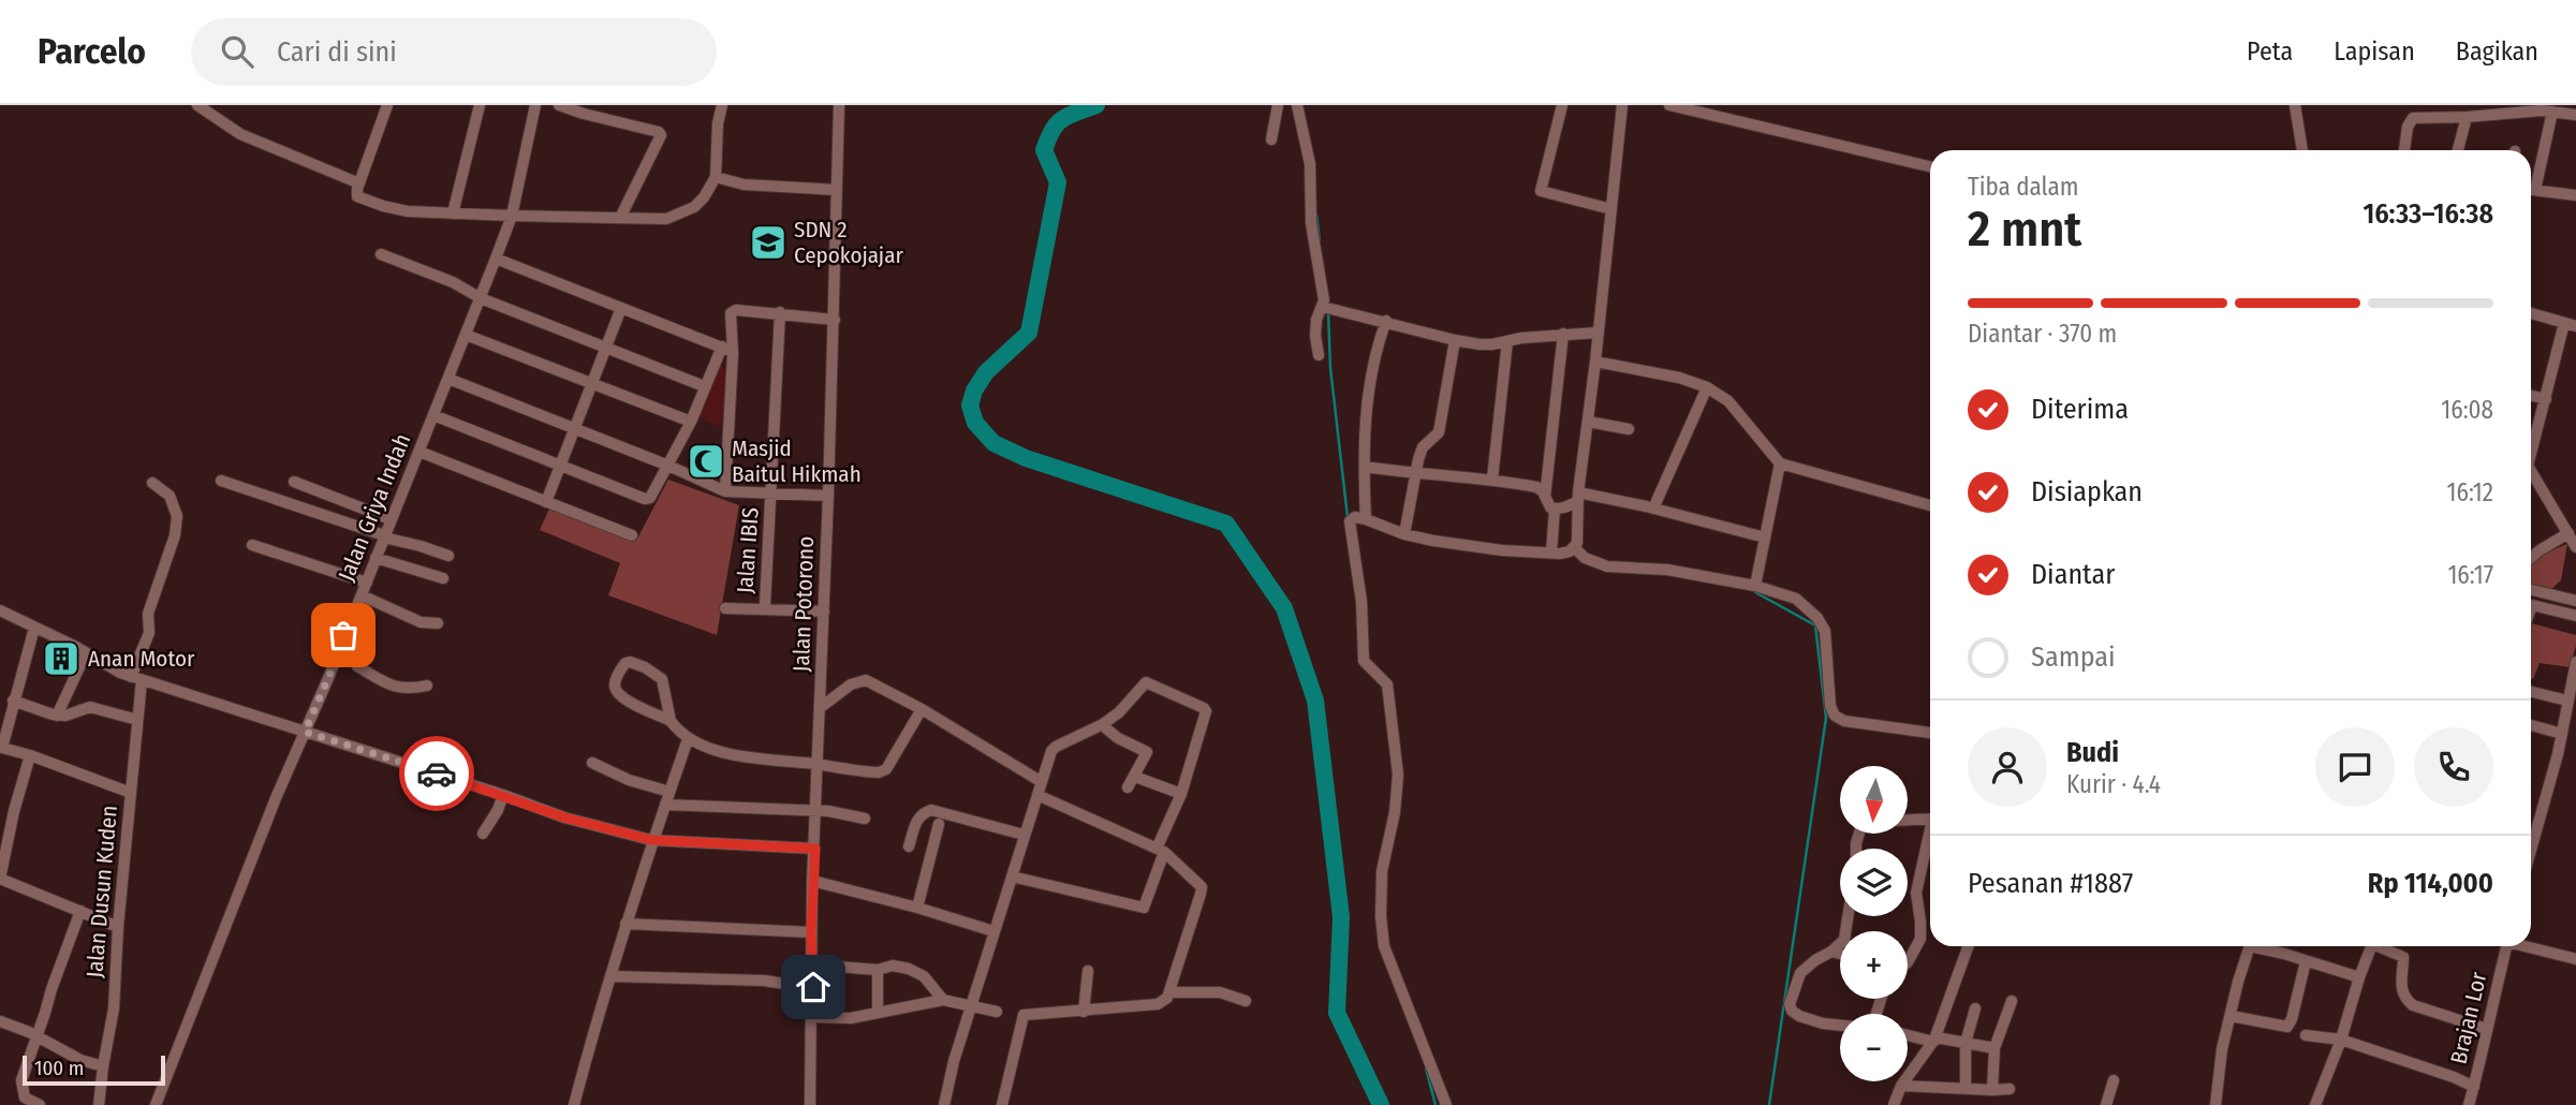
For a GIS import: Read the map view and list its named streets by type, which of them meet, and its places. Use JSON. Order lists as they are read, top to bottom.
{
  "streets": {
    "street": [
      "Jalan Griya Indah",
      "Jalan IBIS",
      "Jalan Potorono",
      "Jalan Dusun Kuden",
      "Brajan Lor"
    ]
  },
  "places": {
    "school or university": ["SDN 2 Cepokojajar"],
    "mosque": ["Masjid Baitul Hikmah"],
    "building": ["Anan Motor"]
  },
  "scale_bar": "100 m",
  "north": "bottom",
  "page": {
    "header": "Parcelo",
    "search": "Cari di sini",
    "nav": ["Peta", "Lapisan", "Bagikan"],
    "heading": ["2 mnt", "Tiba dalam", "16:33–16:38"],
    "panel": [
      "Budi",
      "Kurir · 4.4",
      "Pesanan #1887",
      "Rp 114,000"
    ],
    "bar": "Diantar · 370 m",
    "list": [
      ["Diterima", "16:08"],
      ["Disiapkan", "16:12"],
      ["Diantar", "16:17"],
      "Sampai"
    ],
    "map_buttons": ["+", "−"],
    "scale": "100 m"
  }
}
